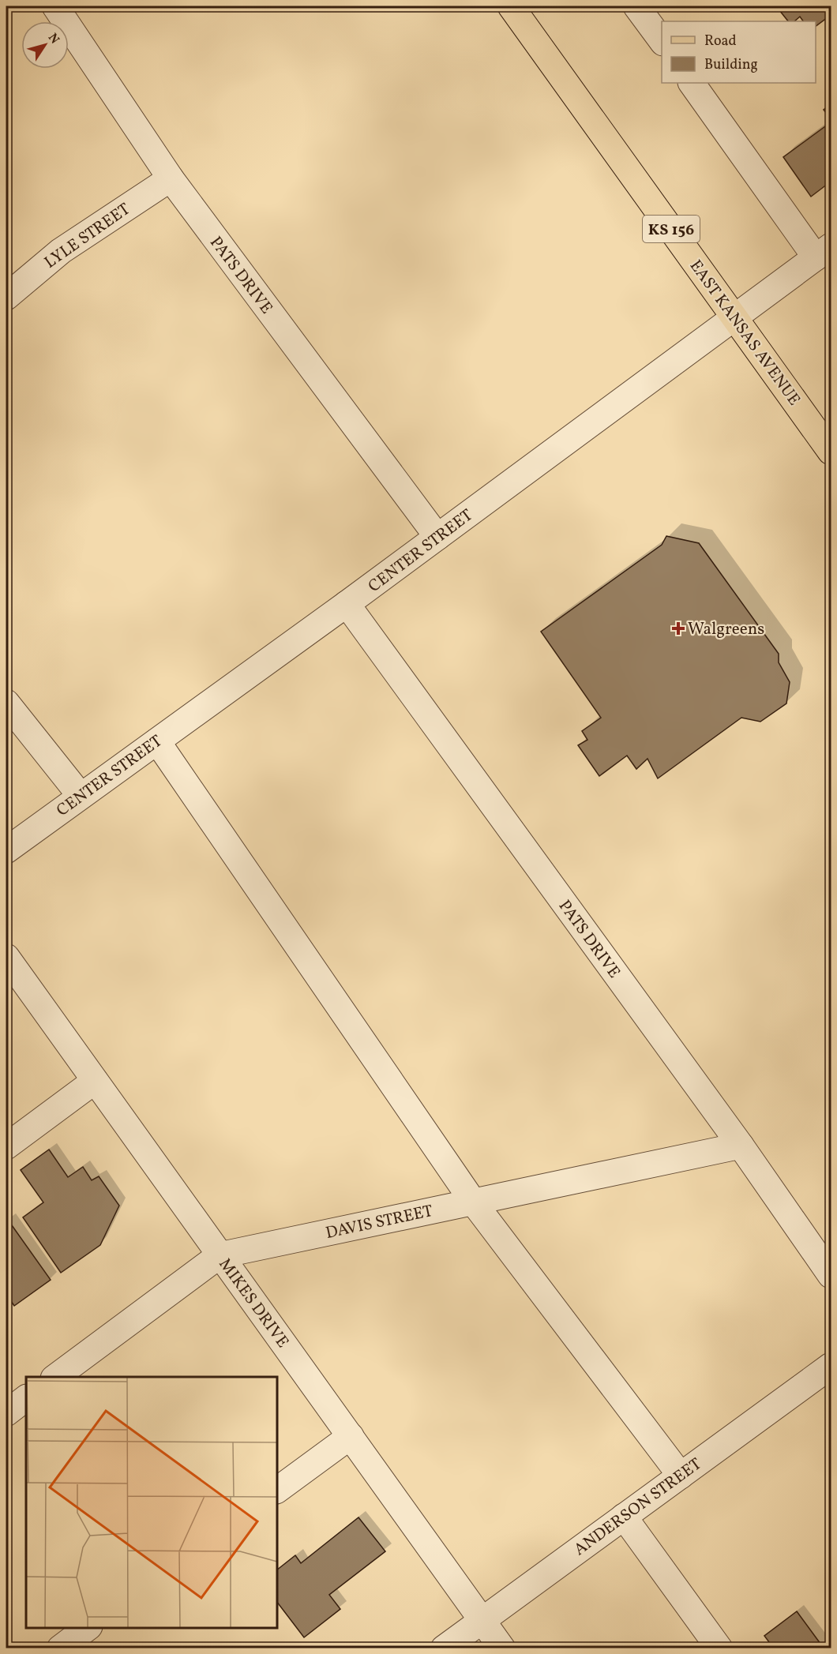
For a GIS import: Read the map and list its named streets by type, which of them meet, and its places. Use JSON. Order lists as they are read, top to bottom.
{
  "streets": {
    "main road": ["KS 156", "EAST KANSAS AVENUE"],
    "street": [
      "LYLE STREET",
      "PATS DRIVE",
      "CENTER STREET",
      "DAVIS STREET",
      "MIKES DRIVE",
      "ANDERSON STREET"
    ]
  },
  "crossings": [
    ["LYLE STREET", "PATS DRIVE"],
    ["PATS DRIVE", "CENTER STREET"],
    ["PATS DRIVE", "DAVIS STREET"],
    ["EAST KANSAS AVENUE", "CENTER STREET"],
    ["DAVIS STREET", "MIKES DRIVE"],
    ["MIKES DRIVE", "ANDERSON STREET"]
  ],
  "places": {
    "health": ["Walgreens"]
  },
  "legend": ["Road", "Building"],
  "north": "top right"
}
